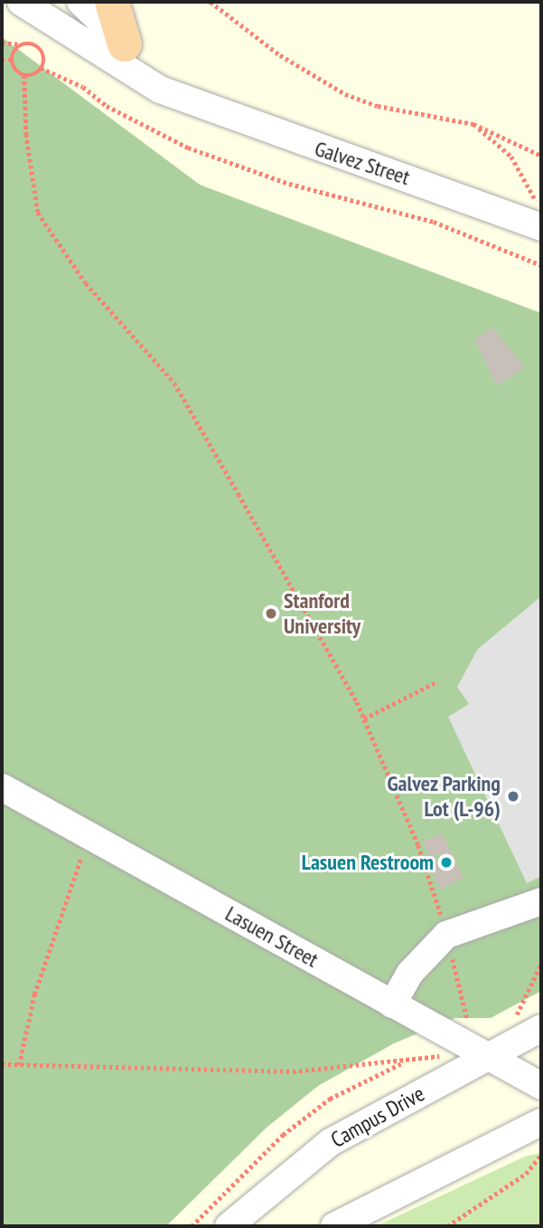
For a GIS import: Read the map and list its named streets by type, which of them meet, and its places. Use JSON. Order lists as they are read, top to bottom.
{
  "streets": {
    "street": ["Galvez Street", "Lasuen Street", "Campus Drive"]
  },
  "crossings": [
    ["Lasuen Street", "Campus Drive"]
  ],
  "places": ["Stanford University", "Galvez Parking Lot (L-96)", "Lasuen Restroom"]
}
